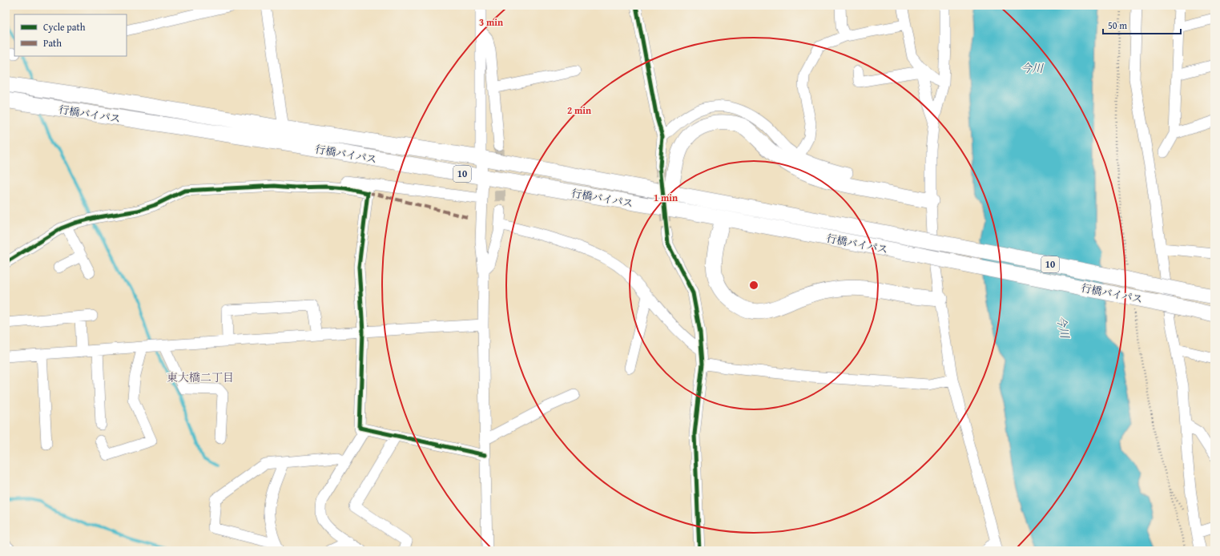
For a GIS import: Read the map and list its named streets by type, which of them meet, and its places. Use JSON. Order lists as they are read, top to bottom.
{
  "streets": {
    "highway": ["行橋バイパス", "10"]
  },
  "districts": ["東大橋二丁目"],
  "water": ["今川"],
  "legend": ["Cycle path", "Path"],
  "scale_bar": "50 m",
  "rings": ["3 min", "2 min", "1 min"]
}
